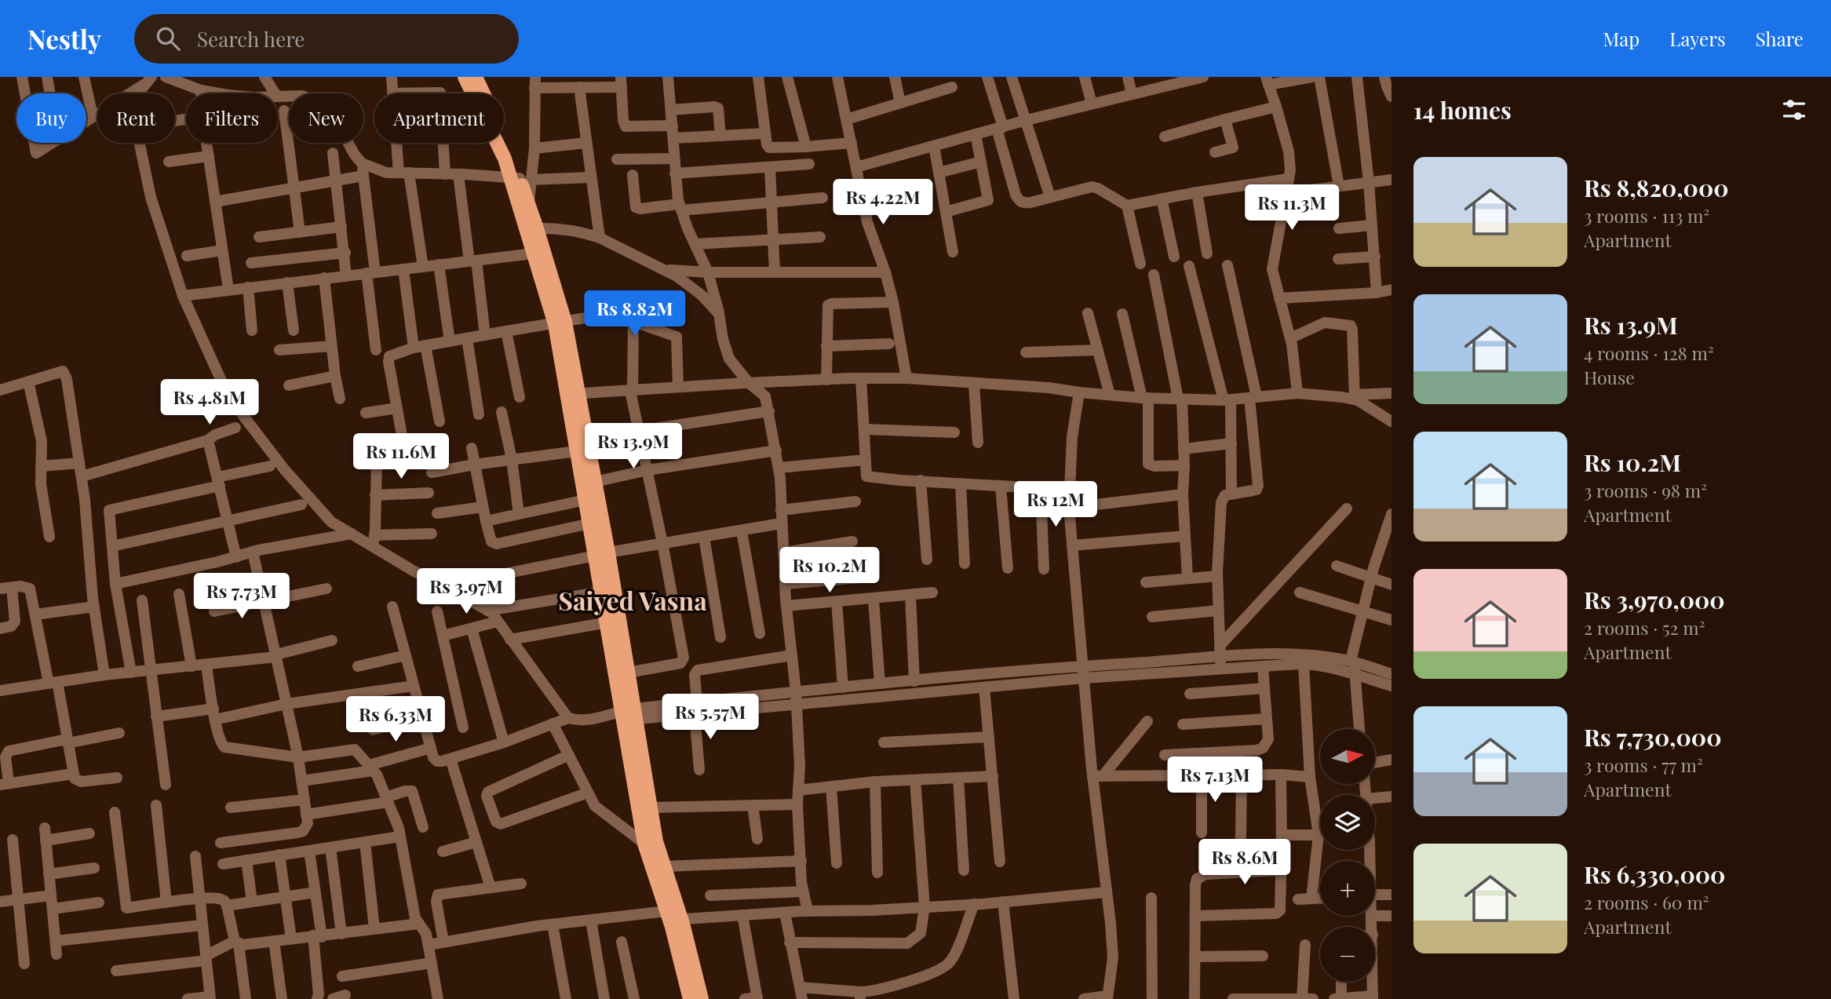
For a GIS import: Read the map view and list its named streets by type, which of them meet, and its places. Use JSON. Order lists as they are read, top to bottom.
{
  "districts": ["Saiyed Vasna"],
  "north": "right",
  "page": {
    "header": "Nestly",
    "search": "Search here",
    "nav": ["Map", "Layers", "Share"],
    "heading": "14 homes",
    "chip": [
      "Buy",
      "Rent",
      "Filters",
      "New",
      "Apartment"
    ],
    "list": [
      {
        "name": "Rs 8,820,000",
        "note": "3 rooms · 113 m² · Apartment"
      },
      {
        "name": "Rs 13.9M",
        "note": "4 rooms · 128 m² · House"
      },
      {
        "name": "Rs 10.2M",
        "note": "3 rooms · 98 m² · Apartment"
      },
      {
        "name": "Rs 3,970,000",
        "note": "2 rooms · 52 m² · Apartment"
      },
      {
        "name": "Rs 7,730,000",
        "note": "3 rooms · 77 m² · Apartment"
      },
      {
        "name": "Rs 6,330,000",
        "note": "2 rooms · 60 m² · Apartment"
      }
    ],
    "price": [
      "Rs 4.22M",
      "Rs 11.3M",
      "Rs 8.82M",
      "Rs 4.81M",
      "Rs 13.9M",
      "Rs 11.6M",
      "Rs 12M",
      "Rs 10.2M",
      "Rs 3.97M",
      "Rs 7.73M",
      "Rs 5.57M",
      "Rs 6.33M",
      "Rs 7.13M",
      "Rs 8.6M"
    ],
    "map_buttons": ["+", "−"]
  }
}
